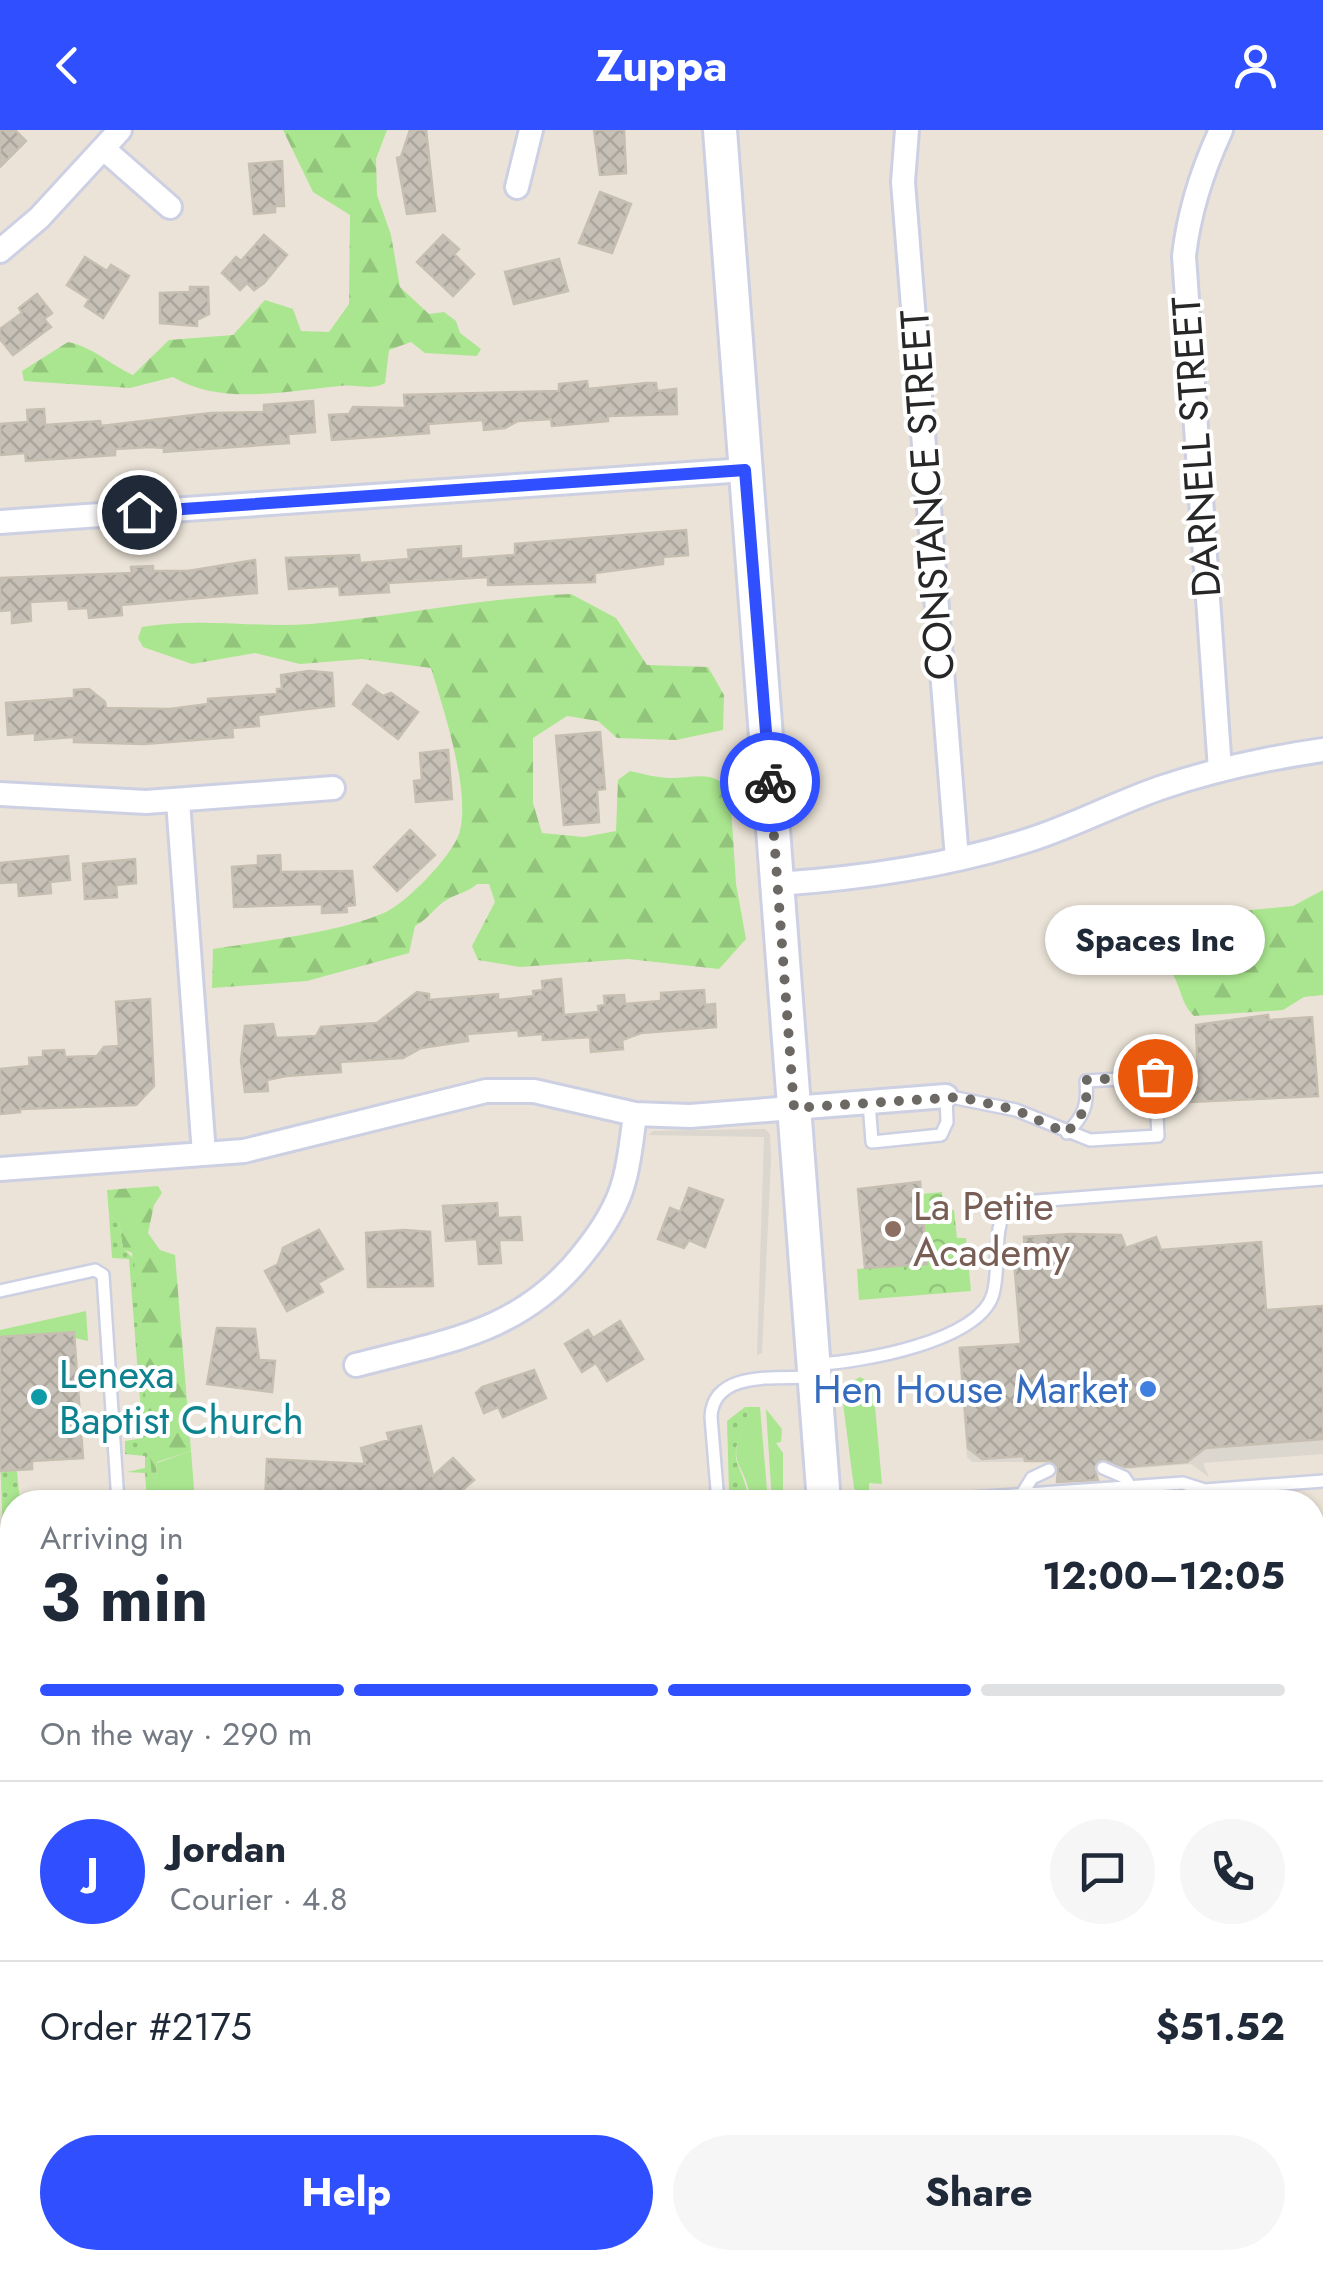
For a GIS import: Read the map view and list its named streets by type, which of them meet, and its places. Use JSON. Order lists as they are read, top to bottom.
{
  "streets": {
    "street": ["DARNELL STREET", "CONSTANCE STREET"]
  },
  "places": [
    "Spaces Inc",
    "La Petite Academy",
    "Hen House Market",
    "Lenexa Baptist Church"
  ],
  "page": {
    "header": "Zuppa",
    "bubble": "Spaces Inc",
    "heading": ["3 min", "Arriving in", "12:00–12:05"],
    "panel": [
      "Jordan",
      "Courier · 4.8",
      "Order #2175",
      "$51.52"
    ],
    "bar": "On the way · 290 m",
    "round": "J",
    "buttons": ["Help", "Share"]
  }
}
